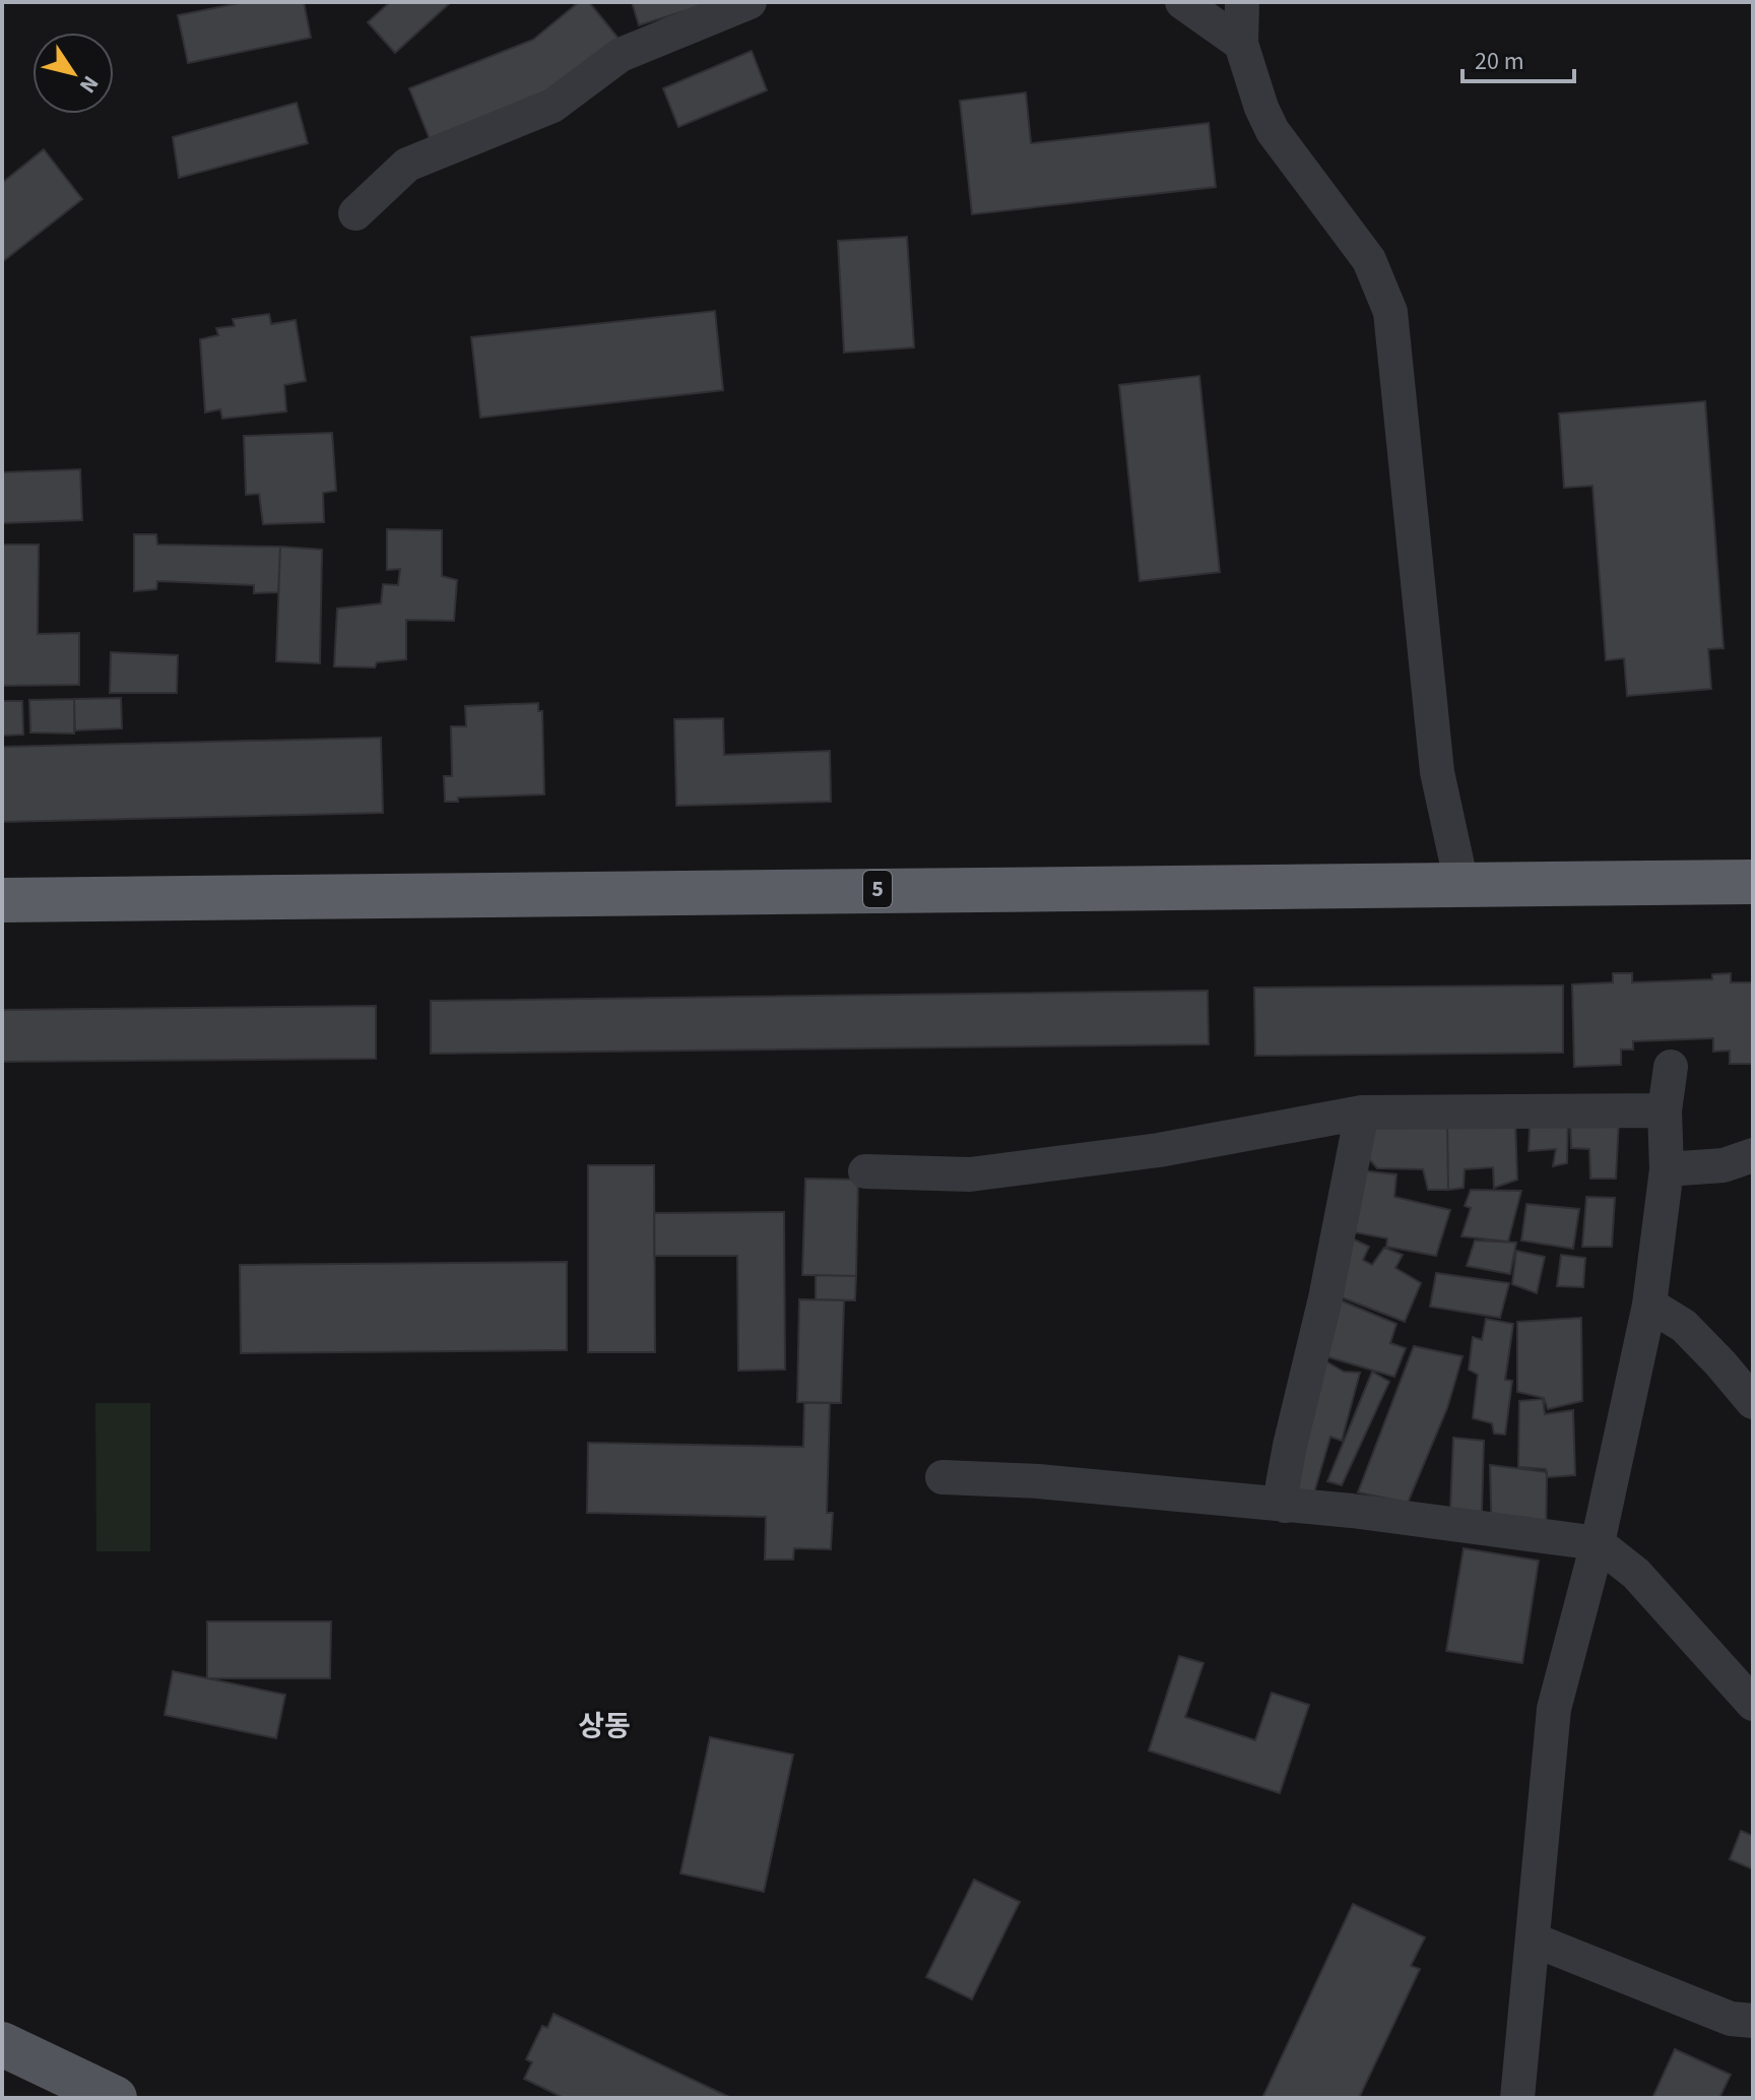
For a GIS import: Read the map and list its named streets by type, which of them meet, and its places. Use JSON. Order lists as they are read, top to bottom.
{
  "streets": {
    "highway": ["5"]
  },
  "districts": ["상동"],
  "scale_bar": "20 m",
  "north": "bottom right"
}
